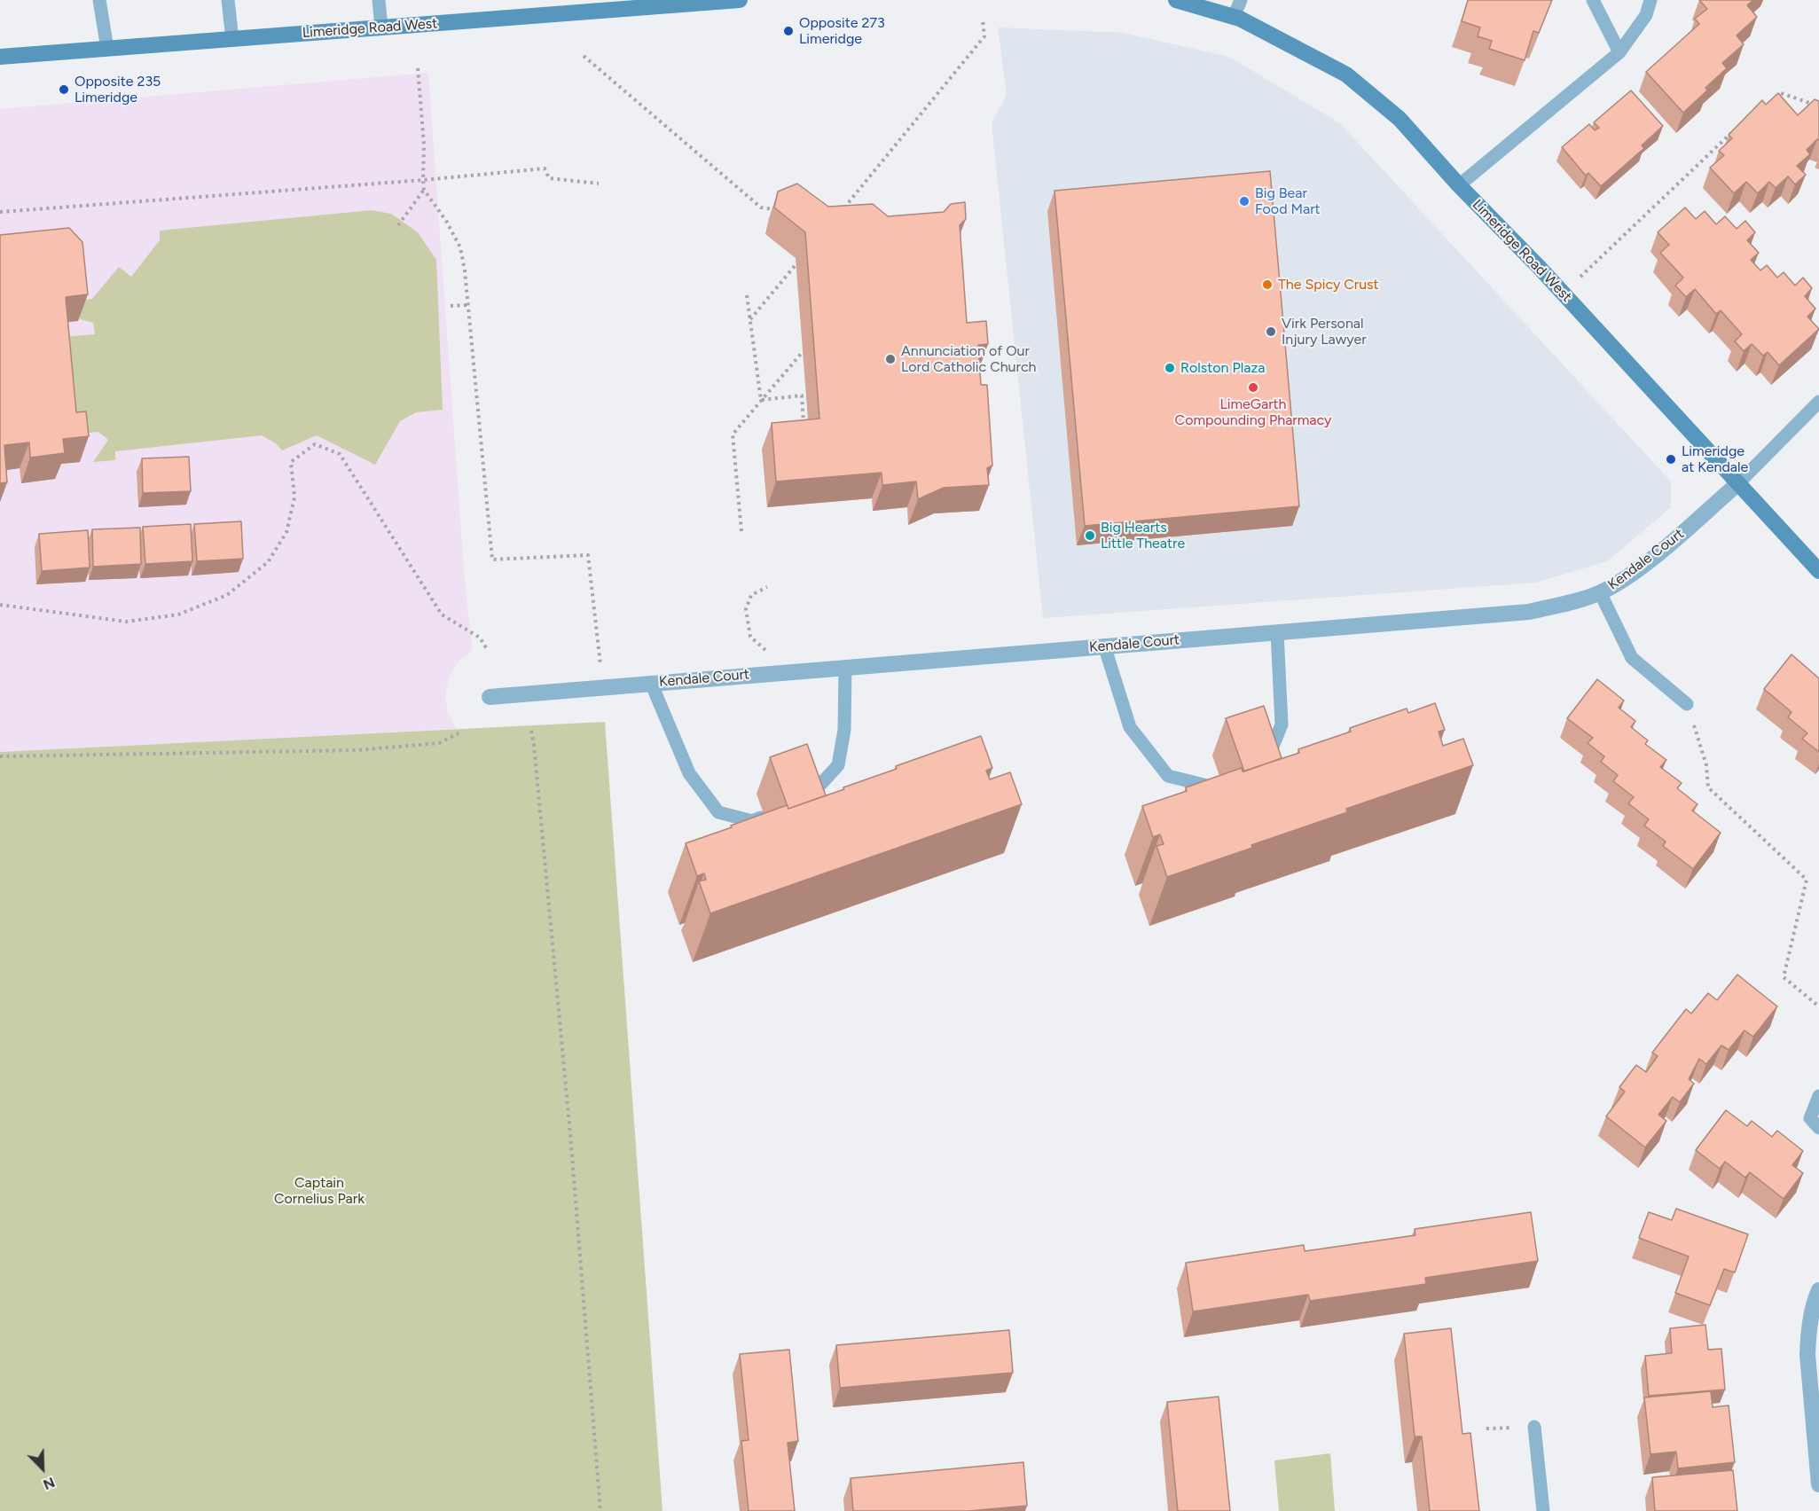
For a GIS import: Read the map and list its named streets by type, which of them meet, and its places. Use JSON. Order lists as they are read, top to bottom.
{
  "streets": {
    "street": ["Limeridge Road West", "Kendale Court"]
  },
  "crossings": [
    ["Limeridge Road West", "Kendale Court"]
  ],
  "parks": ["Captain Cornelius Park"],
  "places": [
    "Opposite 273 Limeridge",
    "Opposite 235 Limeridge",
    "Big Bear Food Mart",
    "The Spicy Crust",
    "Virk Personal Injury Lawyer",
    "Annunciation of Our Lord Catholic Church",
    "Rolston Plaza",
    "LimeGarth Compounding Pharmacy",
    "Limeridge at Kendale",
    "Big Hearts Little Theatre"
  ],
  "north": "bottom right"
}
